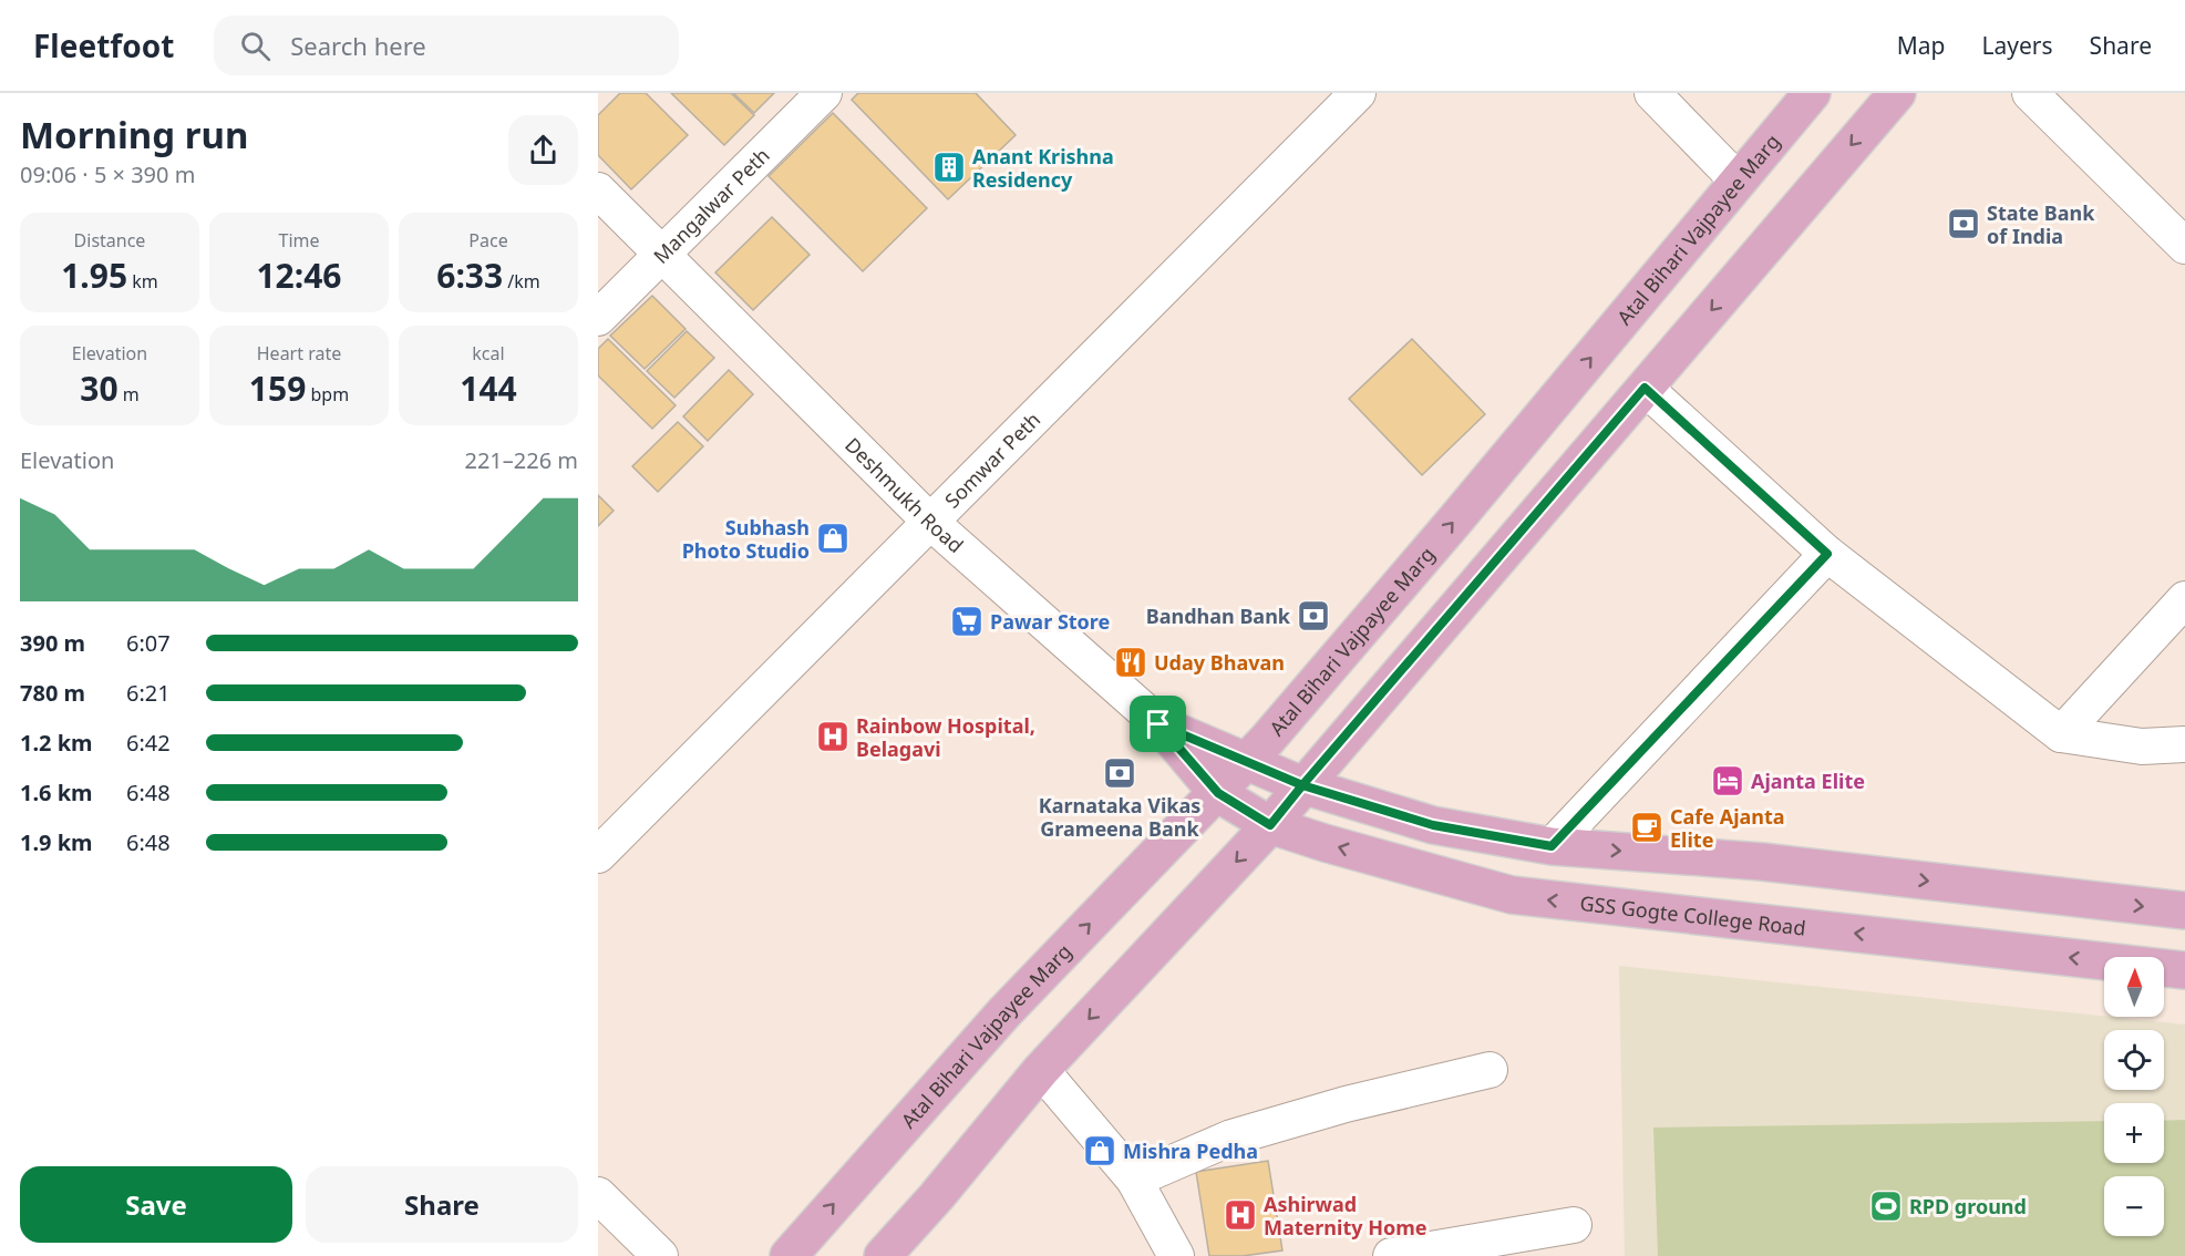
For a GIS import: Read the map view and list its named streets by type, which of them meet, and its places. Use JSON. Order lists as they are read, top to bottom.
{
  "streets": {
    "main road": ["Atal Bihari Vajpayee Marg", "Deshmukh Road", "GSS Gogte College Road"],
    "street": ["Mangalwar Peth", "Somwar Peth"]
  },
  "crossings": [
    ["Mangalwar Peth", "Deshmukh Road"],
    ["Atal Bihari Vajpayee Marg", "Deshmukh Road"],
    ["Atal Bihari Vajpayee Marg", "GSS Gogte College Road"],
    ["Somwar Peth", "Deshmukh Road"],
    ["Deshmukh Road", "GSS Gogte College Road"]
  ],
  "places": {
    "building": ["Anant Krishna Residency"],
    "bank": ["State Bank of India", "Bandhan Bank", "Karnataka Vikas Grameena Bank"],
    "shop": ["Subhash Photo Studio", "Mishra Pedha"],
    "supermarket": ["Pawar Store"],
    "restaurant": ["Uday Bhavan"],
    "hospital": ["Rainbow Hospital, Belagavi", "Ashirwad Maternity Home"],
    "hotel": ["Ajanta Elite"],
    "cafe": ["Cafe Ajanta Elite"],
    "sports": ["RPD ground"]
  },
  "north": "top",
  "page": {
    "header": "Fleetfoot",
    "search": "Search here",
    "nav": ["Map", "Layers", "Share"],
    "heading": ["Morning run", "09:06 · 5 × 390 m"],
    "stats": [
      ["Distance", "1.95 km"],
      ["Time", "12:46"],
      ["Pace", "6:33 /km"],
      ["Elevation", "30 m"],
      ["Heart rate", "159 bpm"],
      ["kcal", "144"]
    ],
    "chart": ["Elevation", "221–226 m"],
    "list": [
      {
        "name": "390 m",
        "note": "6:07"
      },
      {
        "name": "780 m",
        "note": "6:21"
      },
      {
        "name": "1.2 km",
        "note": "6:42"
      },
      {
        "name": "1.6 km",
        "note": "6:48"
      },
      {
        "name": "1.9 km",
        "note": "6:48"
      }
    ],
    "map_buttons": ["+", "−"],
    "buttons": ["Save", "Share"]
  }
}
